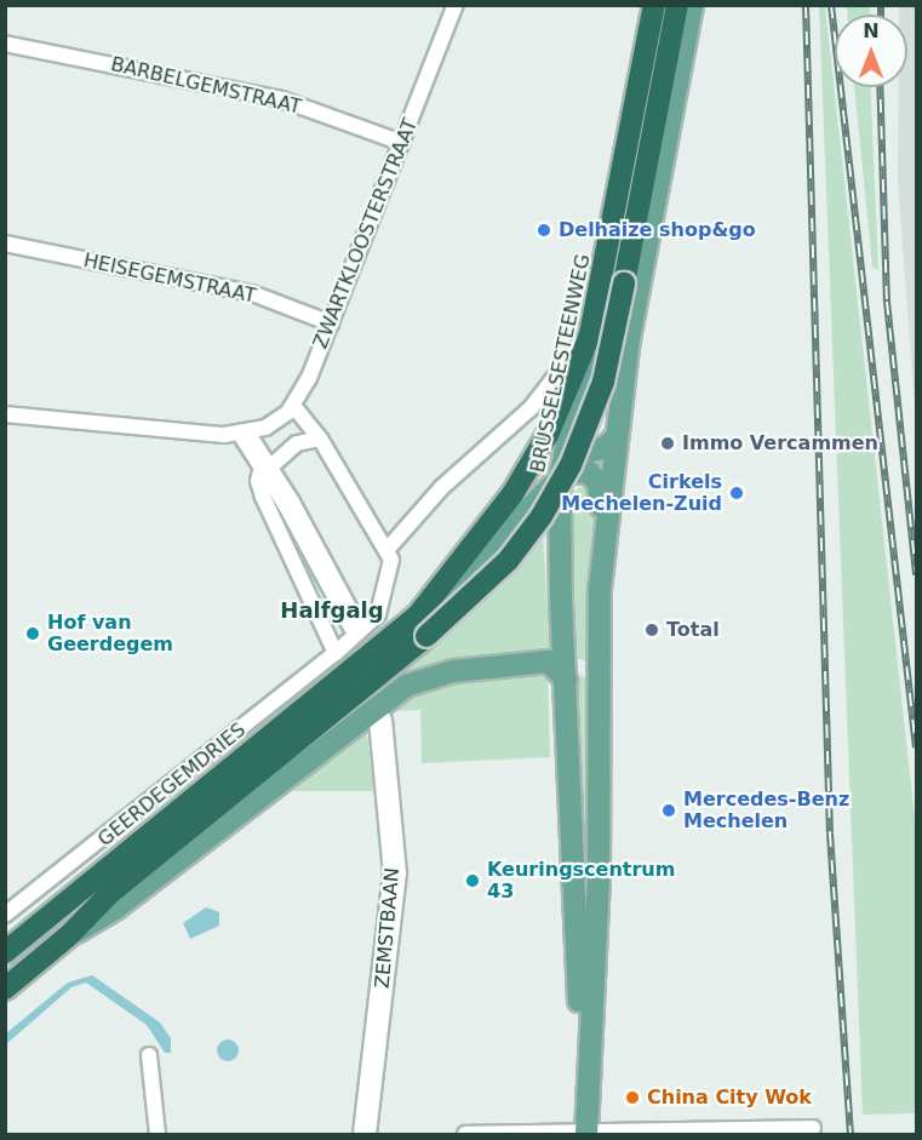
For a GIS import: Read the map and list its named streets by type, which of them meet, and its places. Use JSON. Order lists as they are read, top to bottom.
{
  "streets": {
    "highway": ["BRUSSELSESTEENWEG"],
    "street": [
      "BARBELGEMSTRAAT",
      "ZWARTKLOOSTERSTRAAT",
      "HEISEGEMSTRAAT",
      "GEERDEGEMDRIES",
      "ZEMSTBAAN"
    ]
  },
  "crossings": [
    ["BARBELGEMSTRAAT", "ZWARTKLOOSTERSTRAAT"],
    ["ZWARTKLOOSTERSTRAAT", "HEISEGEMSTRAAT"]
  ],
  "districts": ["Halfgalg"],
  "places": [
    "Delhaize shop&go",
    "Immo Vercammen",
    "Cirkels Mechelen-Zuid",
    "Total",
    "Hof van Geerdegem",
    "Mercedes-Benz Mechelen",
    "Keuringscentrum 43",
    "China City Wok"
  ],
  "north": "top"
}
